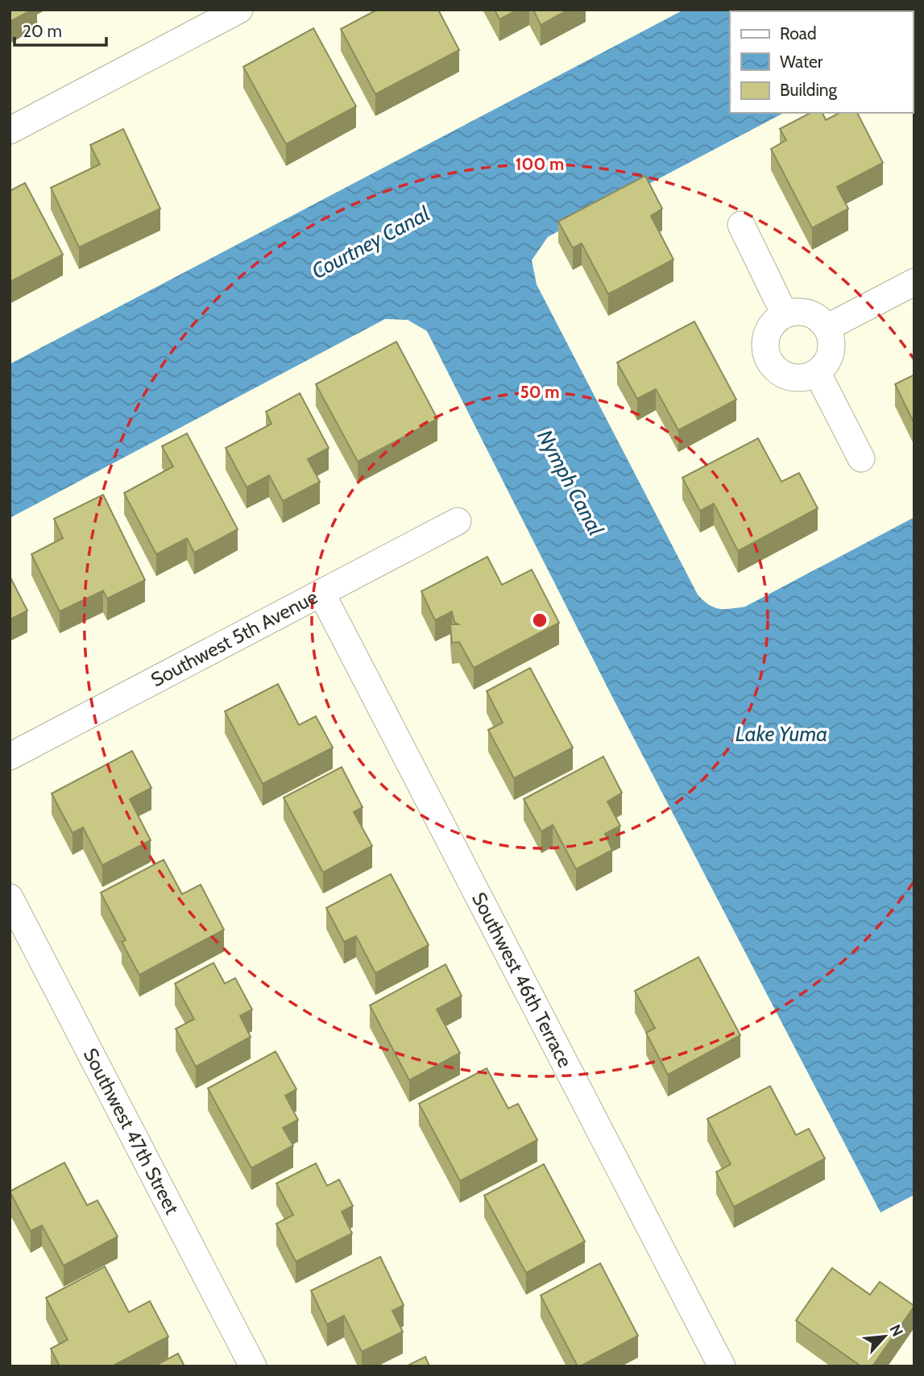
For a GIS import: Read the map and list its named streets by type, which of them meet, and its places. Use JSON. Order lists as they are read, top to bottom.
{
  "streets": {
    "street": ["Southwest 5th Avenue", "Southwest 46th Terrace", "Southwest 47th Street"]
  },
  "crossings": [
    ["Southwest 5th Avenue", "Southwest 46th Terrace"]
  ],
  "water": ["Courtney Canal", "Nymph Canal", "Lake Yuma"],
  "legend": ["Road", "Water", "Building"],
  "scale_bar": "20 m",
  "north": "top right",
  "rings": ["100 m", "50 m"]
}
